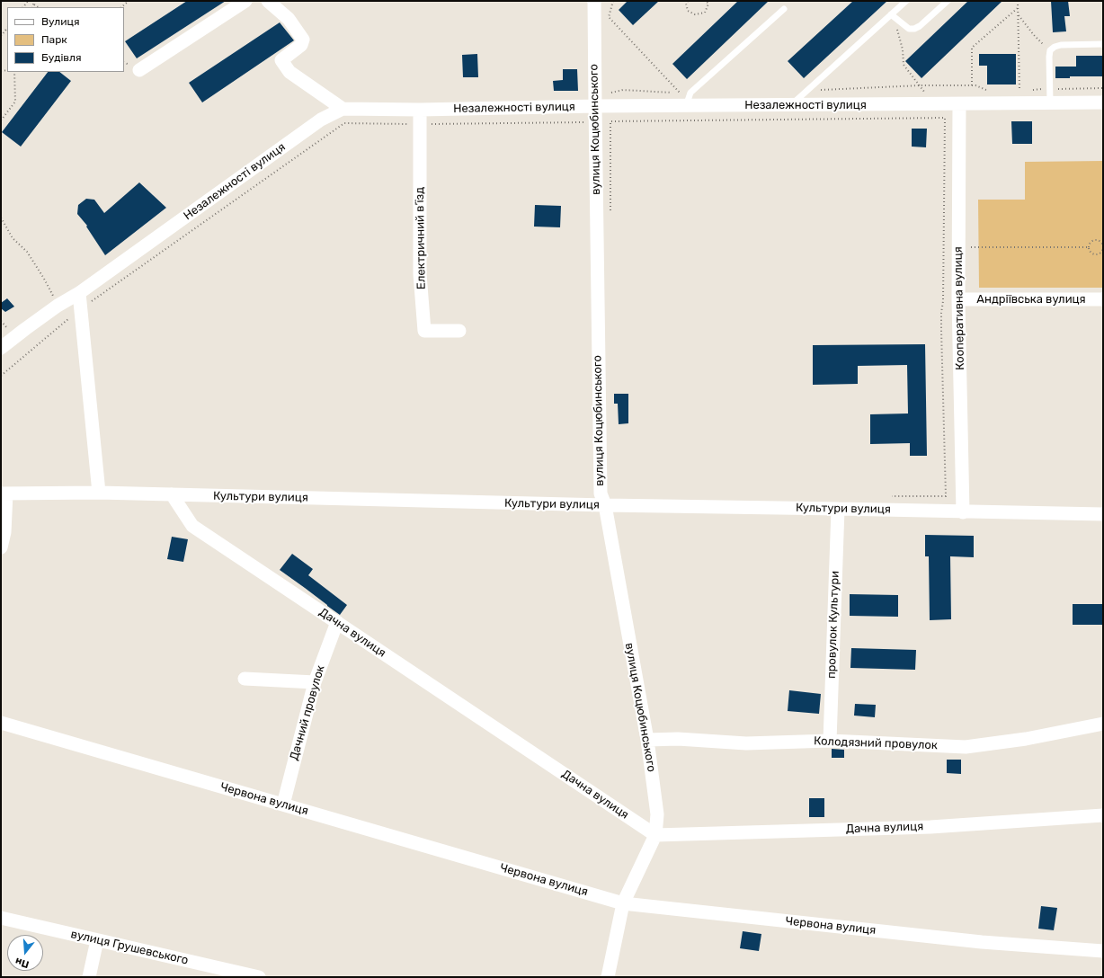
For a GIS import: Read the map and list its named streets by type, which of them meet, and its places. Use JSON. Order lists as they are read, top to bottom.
{
  "streets": {
    "street": [
      "Незалежності вулиця",
      "вулиця Коцюбинського",
      "Електричний в’їзд",
      "Андріївська вулиця",
      "Кооперативна вулиця",
      "Культури вулиця",
      "провулок Культури",
      "Дачна вулиця",
      "Дачний провулок",
      "Колодязний провулок",
      "Червона вулиця",
      "вулиця Грушевського"
    ]
  },
  "crossings": [
    ["Незалежності вулиця", "вулиця Коцюбинського"],
    ["Незалежності вулиця", "Електричний в’їзд"],
    ["Незалежності вулиця", "Кооперативна вулиця"],
    ["вулиця Коцюбинського", "Культури вулиця"],
    ["вулиця Коцюбинського", "Дачна вулиця"],
    ["вулиця Коцюбинського", "Колодязний провулок"],
    ["вулиця Коцюбинського", "Червона вулиця"],
    ["Андріївська вулиця", "Кооперативна вулиця"],
    ["Кооперативна вулиця", "Культури вулиця"],
    ["Культури вулиця", "провулок Культури"],
    ["Культури вулиця", "Дачна вулиця"],
    ["провулок Культури", "Колодязний провулок"],
    ["Дачна вулиця", "Дачний провулок"],
    ["Дачний провулок", "Червона вулиця"]
  ],
  "legend": ["Вулиця", "Парк", "Будівля"],
  "north": "bottom"
}
